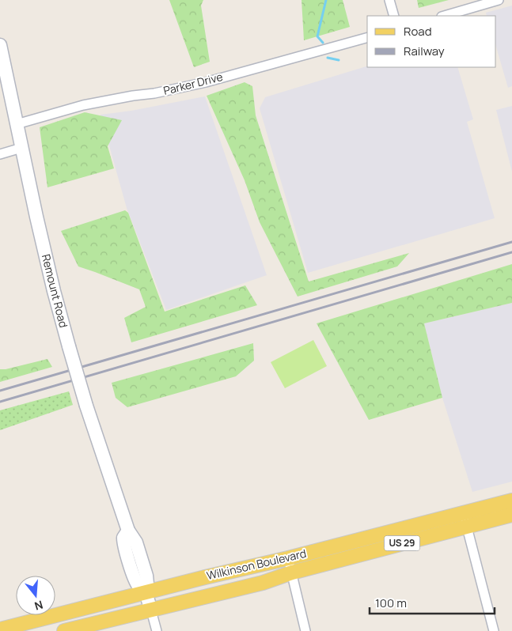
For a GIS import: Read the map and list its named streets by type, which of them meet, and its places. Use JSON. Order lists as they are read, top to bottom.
{
  "streets": {
    "main road": ["Remount Road", "US 29", "Wilkinson Boulevard"],
    "street": ["Parker Drive"]
  },
  "crossings": [
    ["Parker Drive", "Remount Road"],
    ["Remount Road", "Wilkinson Boulevard"]
  ],
  "legend": ["Road", "Railway"],
  "scale_bar": "100 m",
  "north": "bottom"
}
